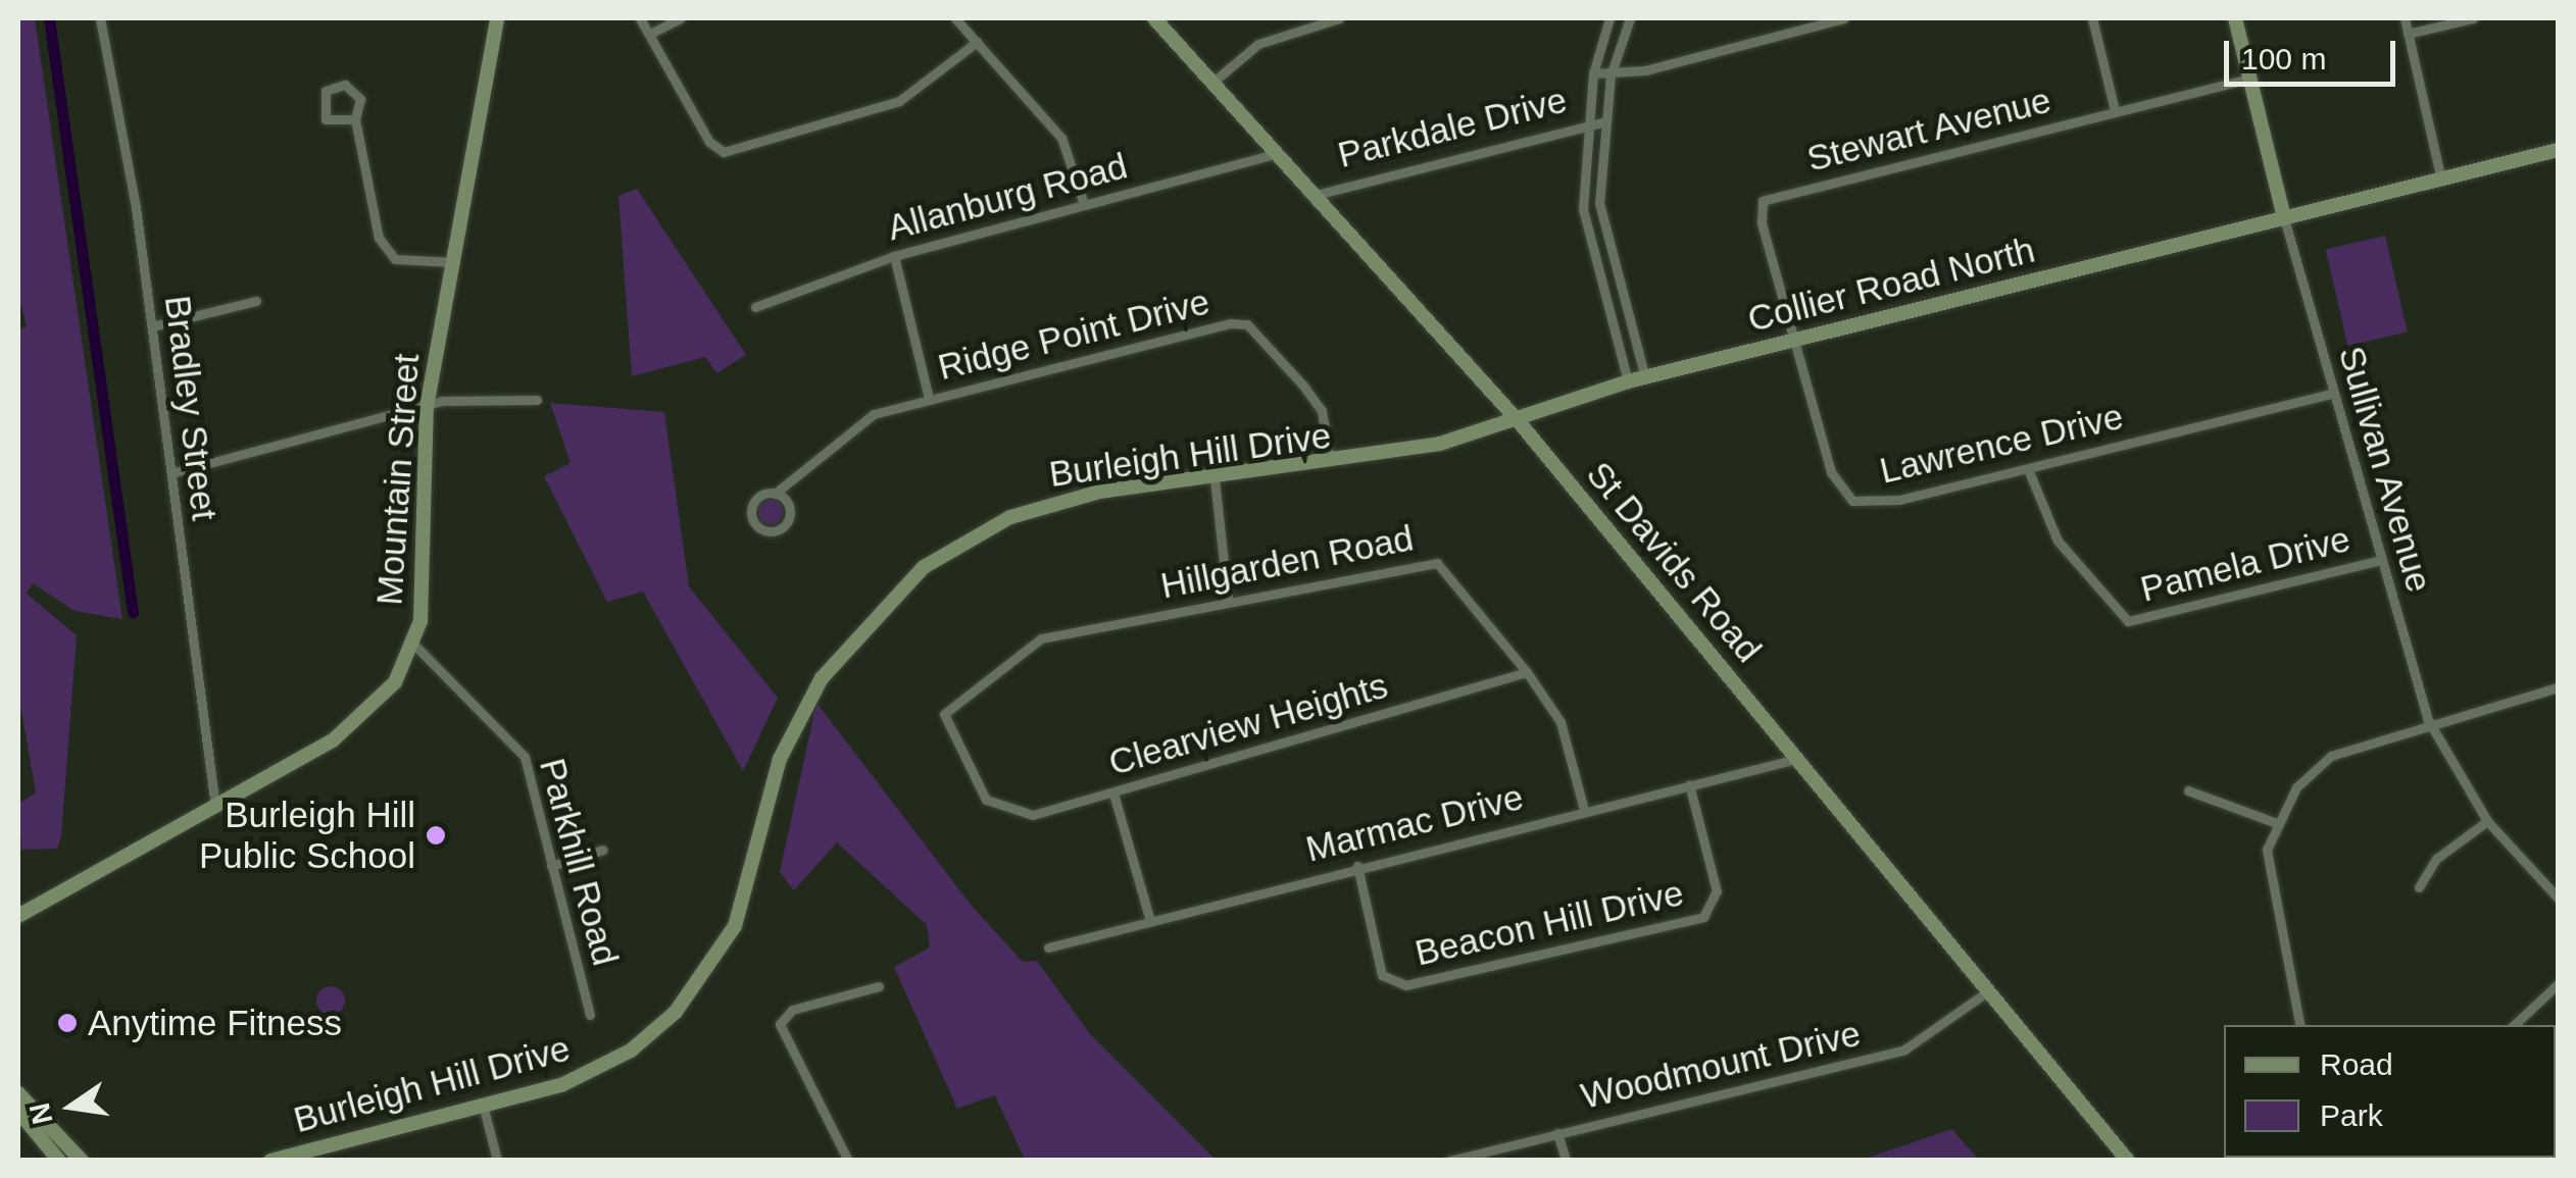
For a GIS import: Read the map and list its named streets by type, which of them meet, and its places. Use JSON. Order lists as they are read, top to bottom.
{
  "streets": {
    "main road": [
      "Collier Road North",
      "Burleigh Hill Drive",
      "Sullivan Avenue",
      "Mountain Street",
      "St Davids Road"
    ],
    "street": [
      "Parkdale Drive",
      "Stewart Avenue",
      "Allanburg Road",
      "Ridge Point Drive",
      "Bradley Street",
      "Lawrence Drive",
      "Hillgarden Road",
      "Pamela Drive",
      "Clearview Heights",
      "Marmac Drive",
      "Parkhill Road",
      "Beacon Hill Drive",
      "Woodmount Drive"
    ]
  },
  "crossings": [
    ["Parkdale Drive", "St Davids Road"],
    ["Stewart Avenue", "Collier Road North"],
    ["Stewart Avenue", "Lawrence Drive"],
    ["Stewart Avenue", "Sullivan Avenue"],
    ["Allanburg Road", "St Davids Road"],
    ["Collier Road North", "Lawrence Drive"],
    ["Collier Road North", "Burleigh Hill Drive"],
    ["Collier Road North", "Sullivan Avenue"],
    ["Collier Road North", "St Davids Road"],
    ["Ridge Point Drive", "Burleigh Hill Drive"],
    ["Bradley Street", "Mountain Street"],
    ["Lawrence Drive", "Sullivan Avenue"],
    ["Lawrence Drive", "Pamela Drive"],
    ["Burleigh Hill Drive", "St Davids Road"],
    ["Sullivan Avenue", "Pamela Drive"],
    ["Mountain Street", "Parkhill Road"],
    ["Hillgarden Road", "Clearview Heights"],
    ["Hillgarden Road", "Marmac Drive"],
    ["St Davids Road", "Marmac Drive"],
    ["St Davids Road", "Woodmount Drive"],
    ["Marmac Drive", "Beacon Hill Drive"]
  ],
  "places": ["Burleigh Hill Public School", "Anytime Fitness"],
  "legend": ["Road", "Park"],
  "scale_bar": "100 m",
  "north": "left"
}
